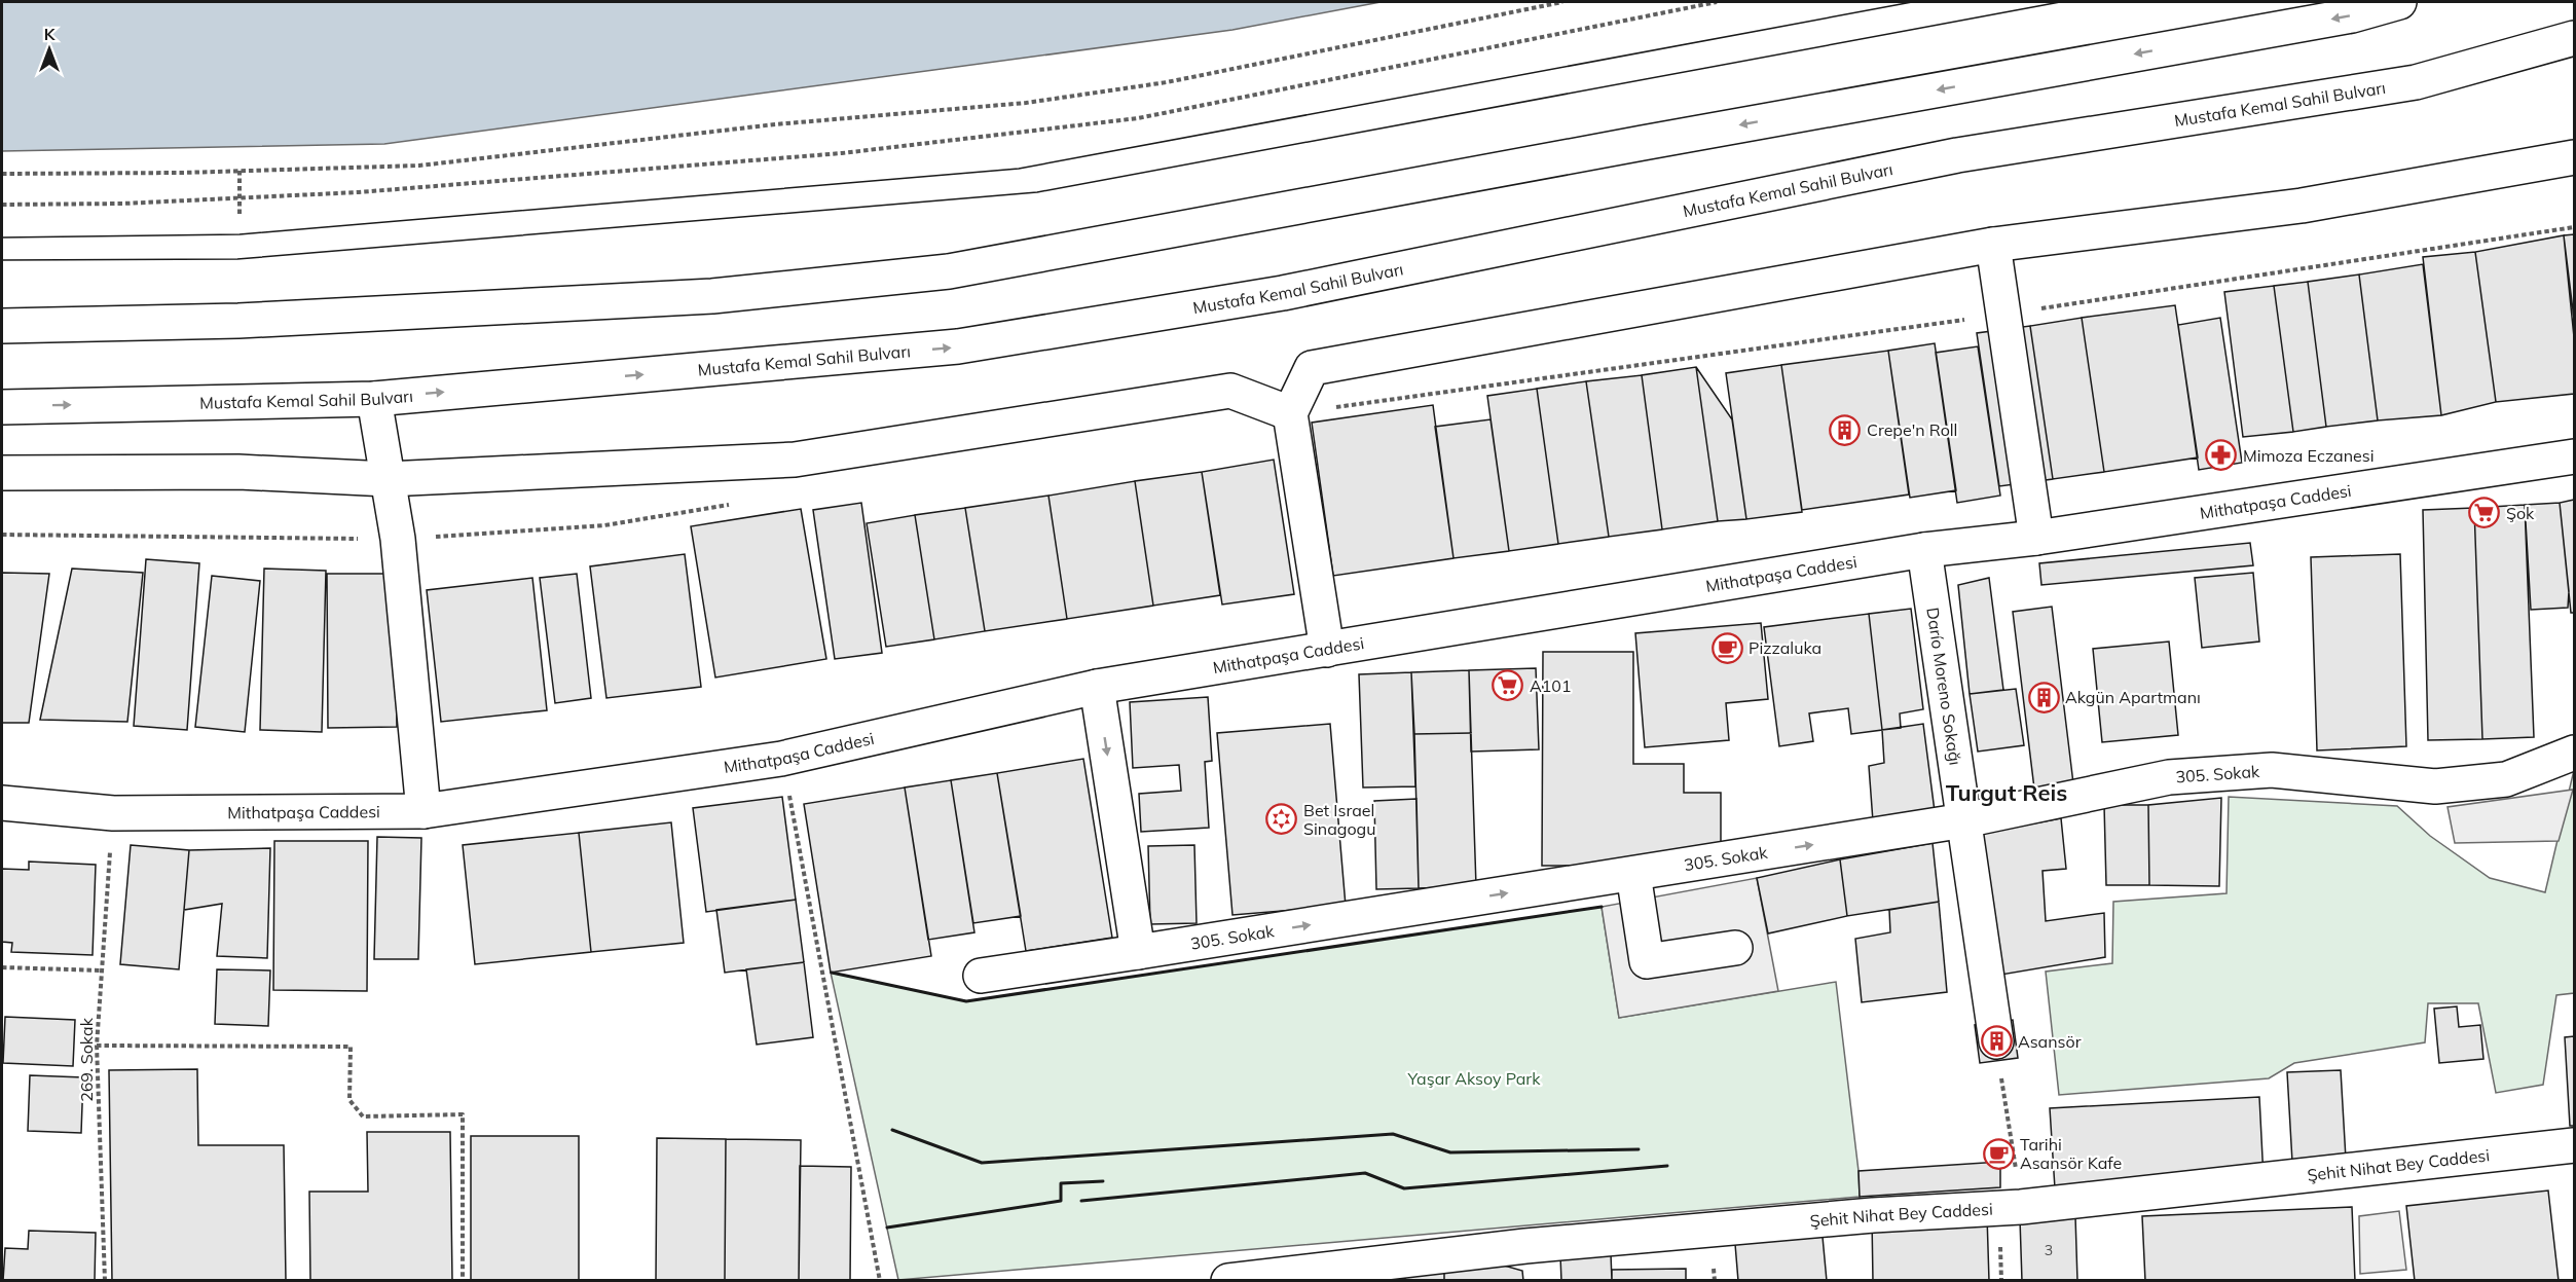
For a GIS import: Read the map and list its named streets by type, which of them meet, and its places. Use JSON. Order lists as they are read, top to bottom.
{
  "streets": {
    "main road": [
      "Mustafa Kemal Sahil Bulvarı",
      "Mithatpaşa Caddesi",
      "Darío Moreno Sokağı",
      "305. Sokak",
      "Şehit Nihat Bey Caddesi"
    ],
    "path": ["269. Sokak"]
  },
  "crossings": [
    ["Mithatpaşa Caddesi", "Darío Moreno Sokağı"],
    ["Darío Moreno Sokağı", "305. Sokak"]
  ],
  "one_way": ["305. Sokak"],
  "districts": ["Turgut Reis"],
  "parks": ["Yaşar Aksoy Park"],
  "places": {
    "building": ["Crepe'n Roll", "Akgün Apartmanı", "Asansör"],
    "pharmacy": ["Mimoza Eczanesi"],
    "supermarket": ["Şok", "A101"],
    "cafe": ["Pizzaluka", "Tarihi Asansör Kafe"],
    "synagogue": ["Bet Israel Sinagogu"]
  },
  "house_numbers": ["3"],
  "north": "top"
}
